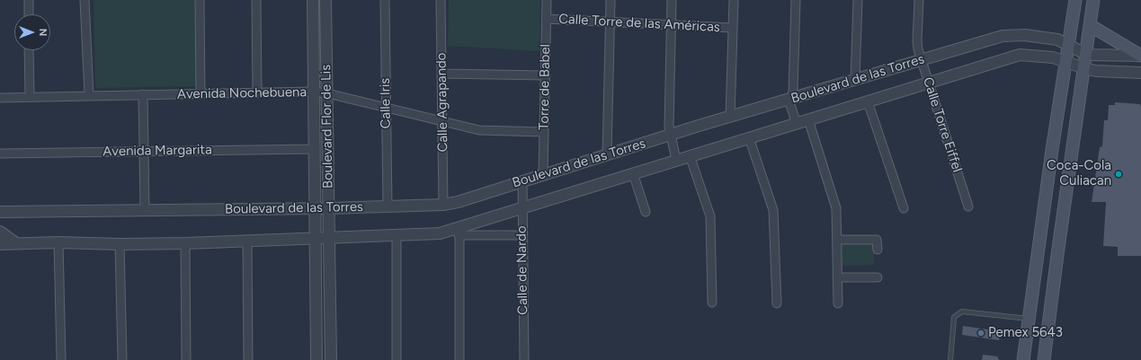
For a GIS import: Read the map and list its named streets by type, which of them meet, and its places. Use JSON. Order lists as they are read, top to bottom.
{
  "streets": {
    "street": [
      "Calle Torre de las Américas",
      "Boulevard de las Torres",
      "Torre de Babel",
      "Avenida Nochebuena",
      "Calle Agrapando",
      "Calle Iris",
      "Calle Torre Eiffel",
      "Boulevard Flor de Lis",
      "Avenida Margarita",
      "Calle de Nardo"
    ]
  },
  "crossings": [
    ["Calle Torre de las Américas", "Torre de Babel"],
    ["Boulevard de las Torres", "Torre de Babel"],
    ["Boulevard de las Torres", "Calle Agrapando"],
    ["Boulevard de las Torres", "Calle Iris"],
    ["Boulevard de las Torres", "Calle Torre Eiffel"],
    ["Boulevard de las Torres", "Boulevard Flor de Lis"],
    ["Boulevard de las Torres", "Calle de Nardo"],
    ["Torre de Babel", "Avenida Nochebuena"],
    ["Avenida Nochebuena", "Calle Agrapando"],
    ["Avenida Nochebuena", "Calle Iris"],
    ["Avenida Nochebuena", "Boulevard Flor de Lis"],
    ["Boulevard Flor de Lis", "Avenida Margarita"]
  ],
  "places": ["Coca-Cola Culiacan", "Pemex 5643"],
  "north": "right"
}
